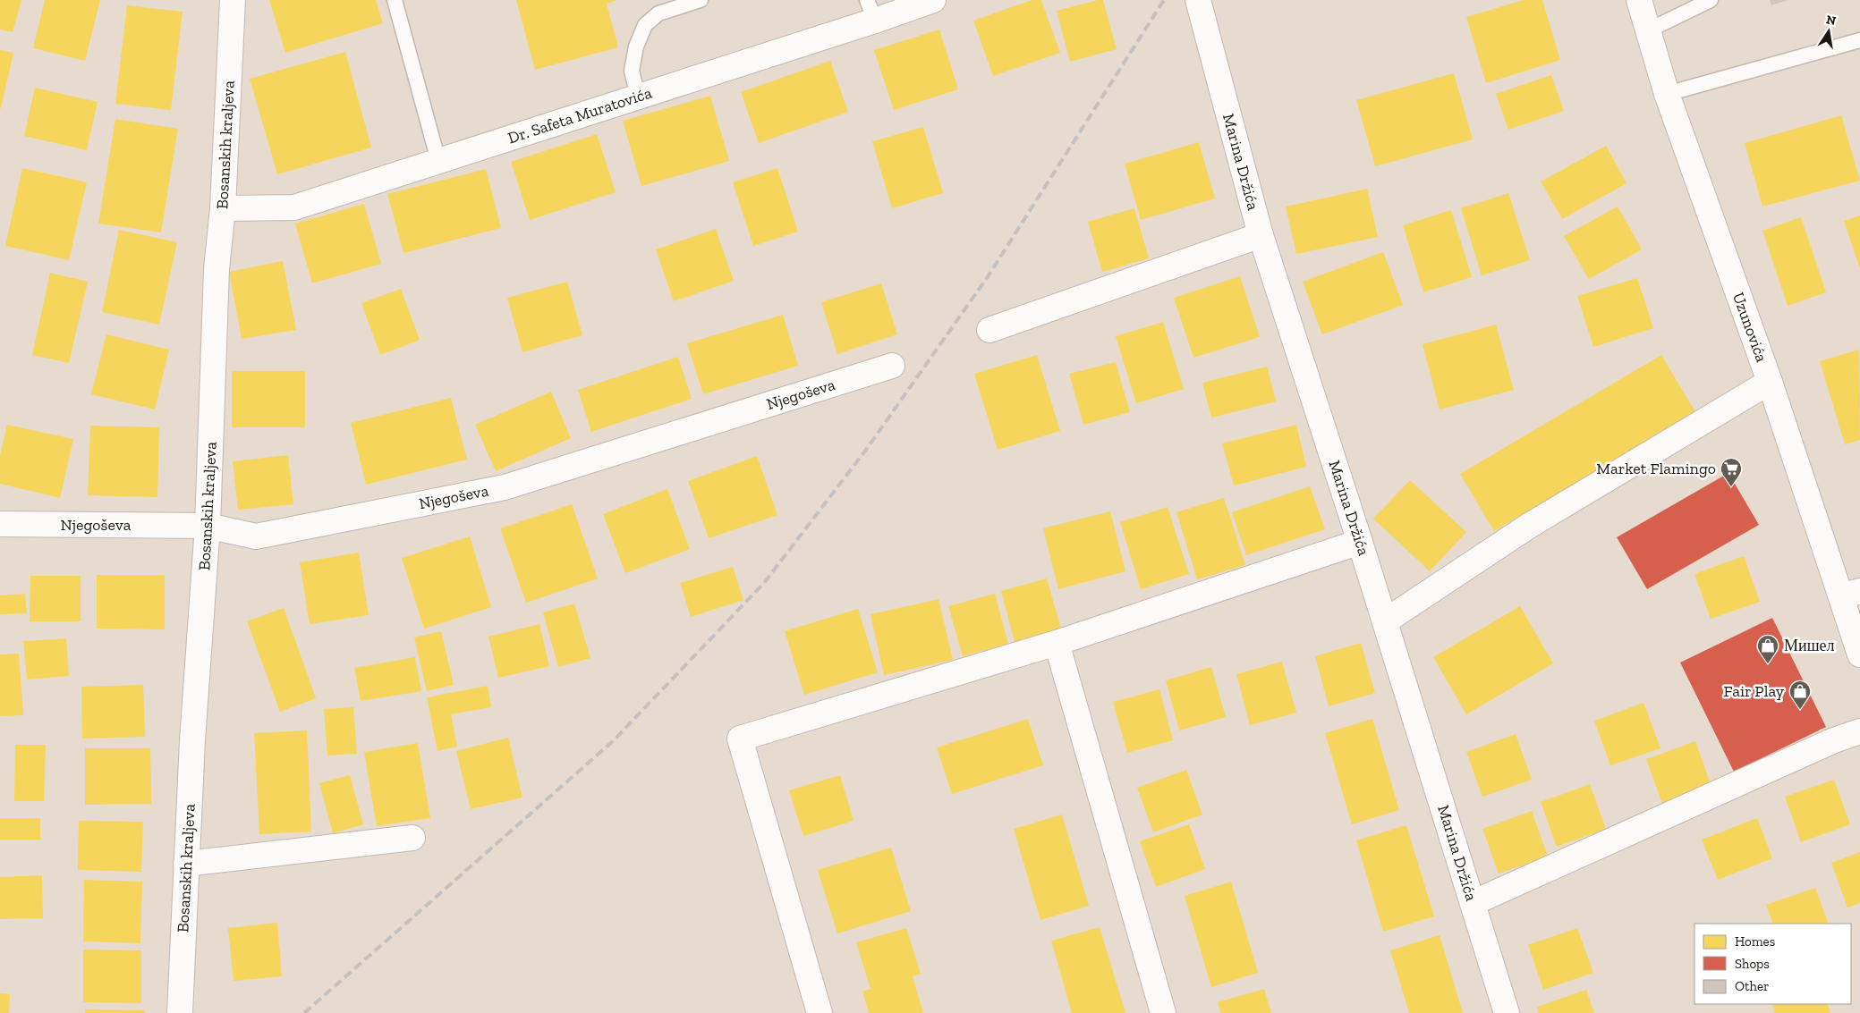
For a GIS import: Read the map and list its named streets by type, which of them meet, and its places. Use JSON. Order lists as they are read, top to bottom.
{
  "streets": {
    "street": [
      "Dr. Safeta Muratovića",
      "Bosanskih kraljeva",
      "Marina Držića",
      "Uzunovića",
      "Njegoševa"
    ]
  },
  "crossings": [
    ["Dr. Safeta Muratovića", "Bosanskih kraljeva"],
    ["Bosanskih kraljeva", "Njegoševa"]
  ],
  "places": {
    "supermarket": ["Market Flamingo"],
    "shop": ["Мишел", "Fair Play"]
  },
  "legend": ["Homes", "Shops", "Other"],
  "north": "top"
}
